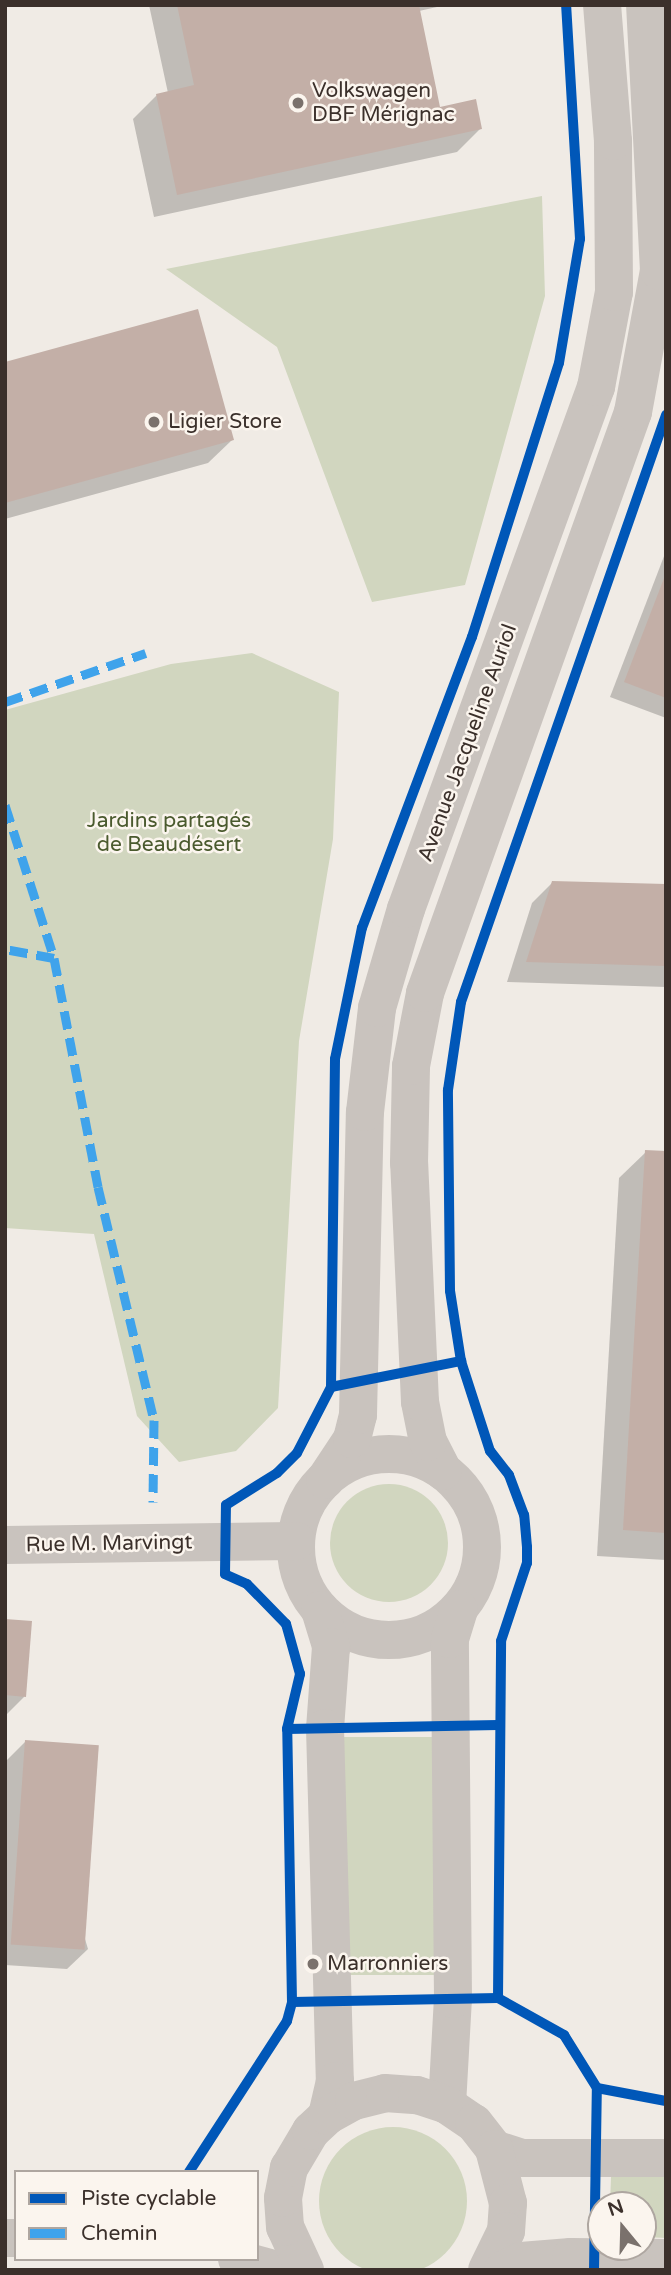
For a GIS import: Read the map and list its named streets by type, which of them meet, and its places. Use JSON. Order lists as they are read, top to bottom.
{
  "streets": {
    "street": ["Avenue Jacqueline Auriol", "Rue M. Marvingt"]
  },
  "crossings": [
    ["Avenue Jacqueline Auriol", "Rue M. Marvingt"]
  ],
  "parks": ["Jardins partagés de Beaudésert"],
  "places": ["Volkswagen DBF Mérignac", "Ligier Store", "Marronniers"],
  "legend": ["Piste cyclable", "Chemin"],
  "north": "top"
}
